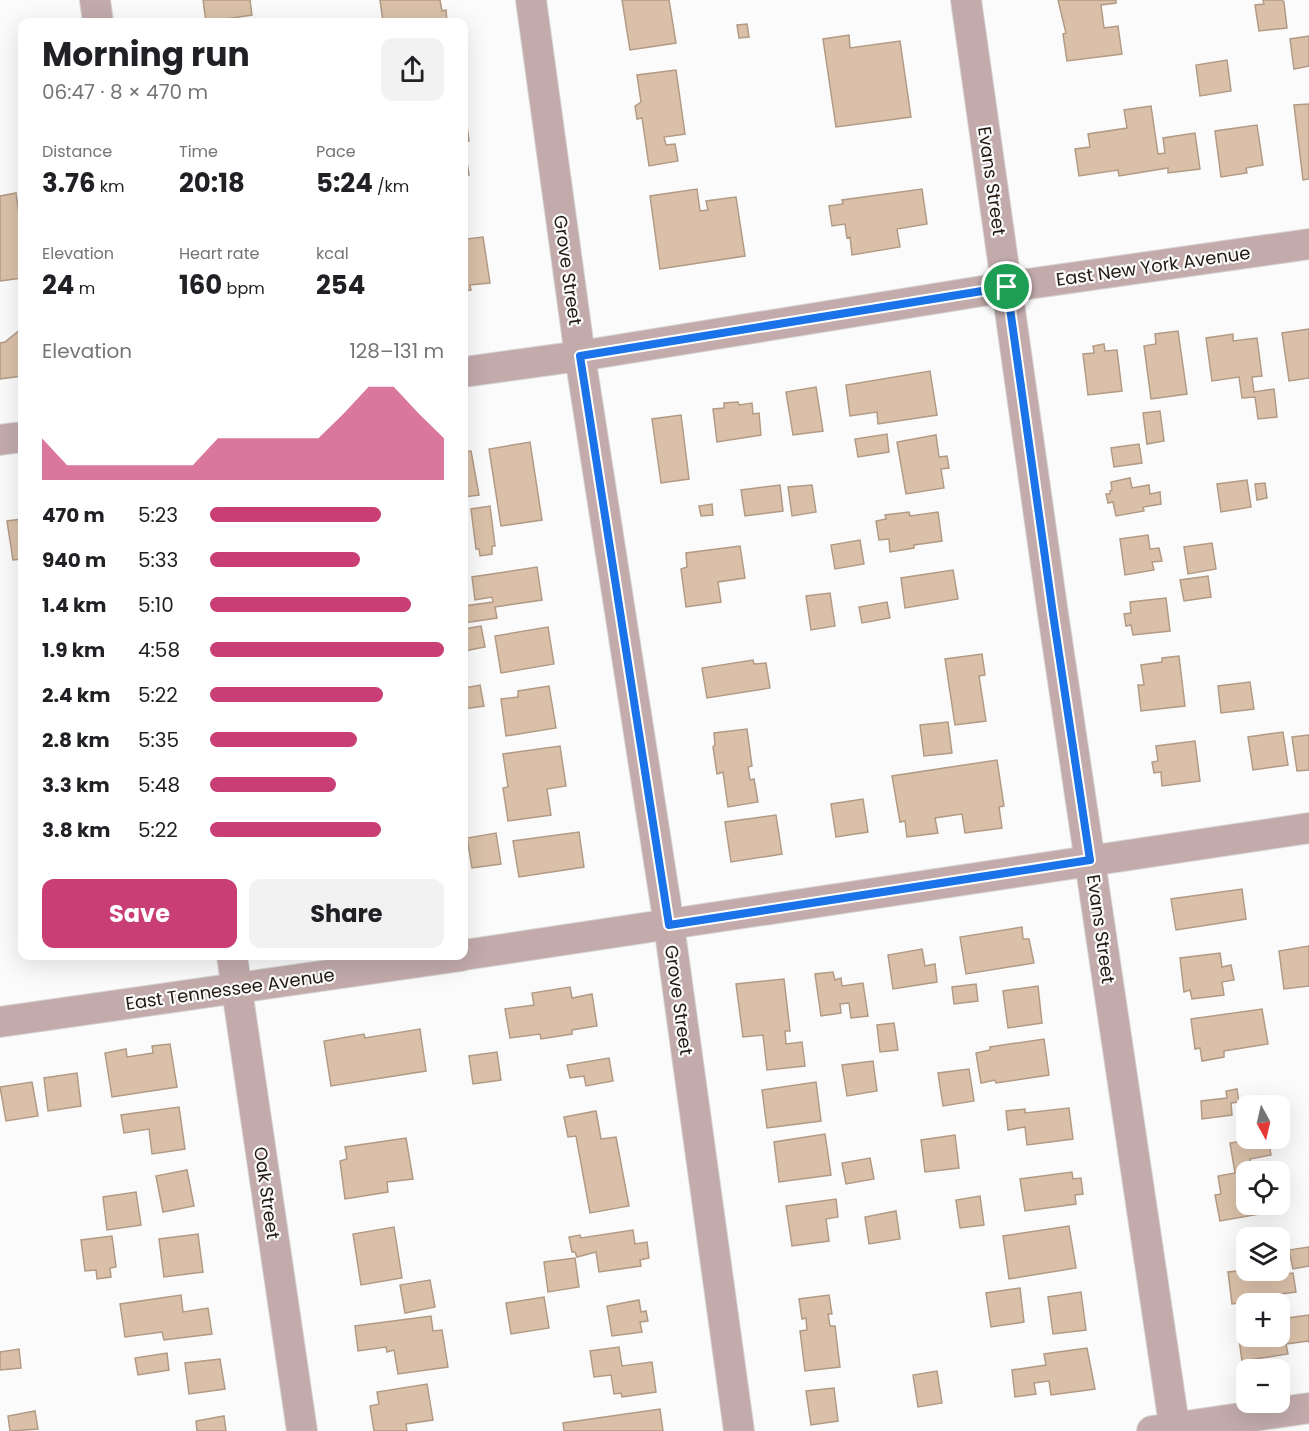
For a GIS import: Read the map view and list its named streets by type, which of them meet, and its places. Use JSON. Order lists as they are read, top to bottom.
{
  "streets": {
    "street": [
      "Evans Street",
      "East New York Avenue",
      "Grove Street",
      "East Tennessee Avenue",
      "Oak Street"
    ]
  },
  "crossings": [
    ["Evans Street", "East New York Avenue"],
    ["Evans Street", "East Tennessee Avenue"],
    ["East New York Avenue", "Grove Street"],
    ["Grove Street", "East Tennessee Avenue"],
    ["East Tennessee Avenue", "Oak Street"]
  ],
  "north": "bottom",
  "page": {
    "heading": ["Morning run", "06:47 · 8 × 470 m"],
    "stats": [
      ["Distance", "3.76 km"],
      ["Time", "20:18"],
      ["Pace", "5:24 /km"],
      ["Elevation", "24 m"],
      ["Heart rate", "160 bpm"],
      ["kcal", "254"]
    ],
    "chart": ["Elevation", "128–131 m"],
    "list": [
      {
        "name": "470 m",
        "note": "5:23"
      },
      {
        "name": "940 m",
        "note": "5:33"
      },
      {
        "name": "1.4 km",
        "note": "5:10"
      },
      {
        "name": "1.9 km",
        "note": "4:58"
      },
      {
        "name": "2.4 km",
        "note": "5:22"
      },
      {
        "name": "2.8 km",
        "note": "5:35"
      },
      {
        "name": "3.3 km",
        "note": "5:48"
      },
      {
        "name": "3.8 km",
        "note": "5:22"
      }
    ],
    "buttons": ["Save", "Share"],
    "map_buttons": ["+", "−"]
  }
}
